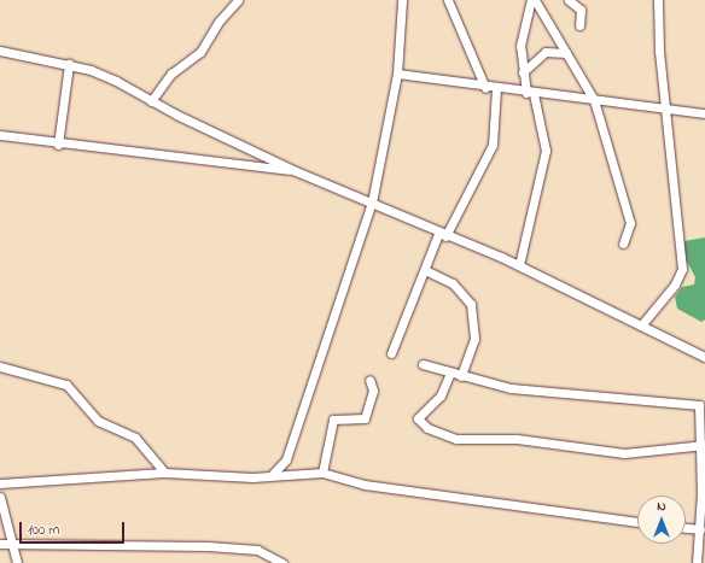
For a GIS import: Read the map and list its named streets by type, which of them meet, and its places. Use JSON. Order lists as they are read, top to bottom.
{
  "scale_bar": "100 m",
  "north": "top"
}
